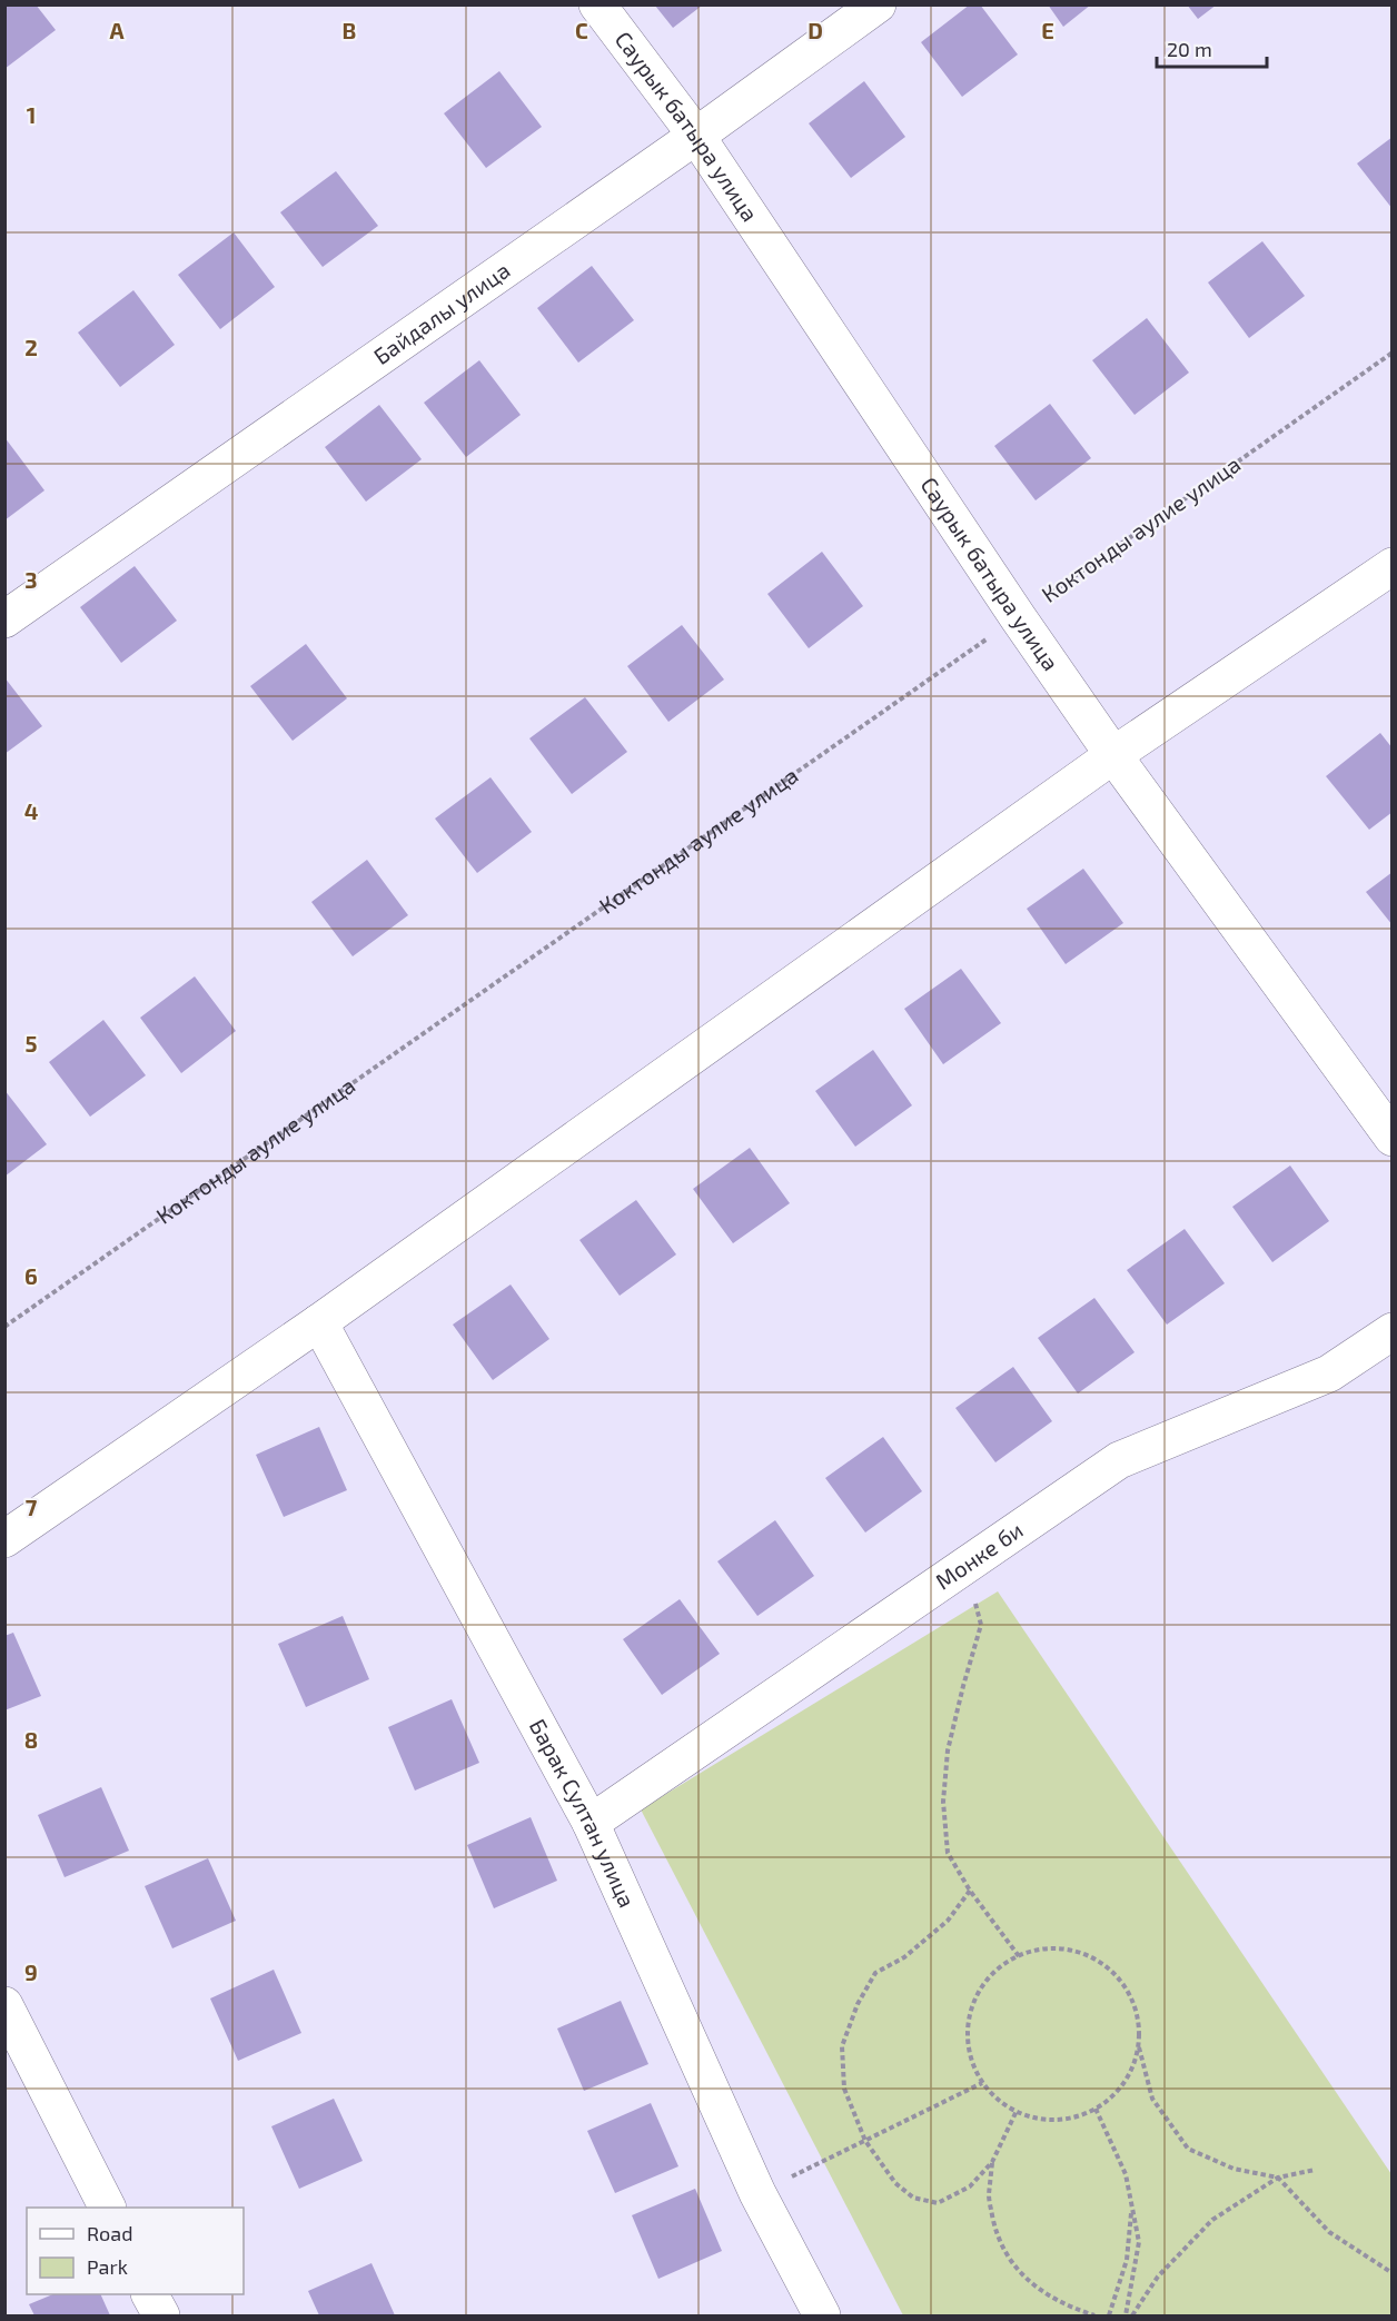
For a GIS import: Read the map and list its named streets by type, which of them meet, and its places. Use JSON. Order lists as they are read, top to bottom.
{
  "streets": {
    "street": [
      "Саурык батыра улица",
      "Байдалы улица",
      "Монке би",
      "Барак Султан улица"
    ],
    "path": ["Коктонды аулие улица"]
  },
  "crossings": [
    ["Саурык батыра улица", "Байдалы улица"],
    ["Саурык батыра улица", "Коктонды аулие улица"],
    ["Монке би", "Барак Султан улица"]
  ],
  "legend": ["Road", "Park"],
  "scale_bar": "20 m",
  "grid": {
    "columns": [
      "A",
      "B",
      "C",
      "D",
      "E"
    ],
    "rows": [
      "1",
      "2",
      "3",
      "4",
      "5",
      "6",
      "7",
      "8",
      "9"
    ]
  }
}
